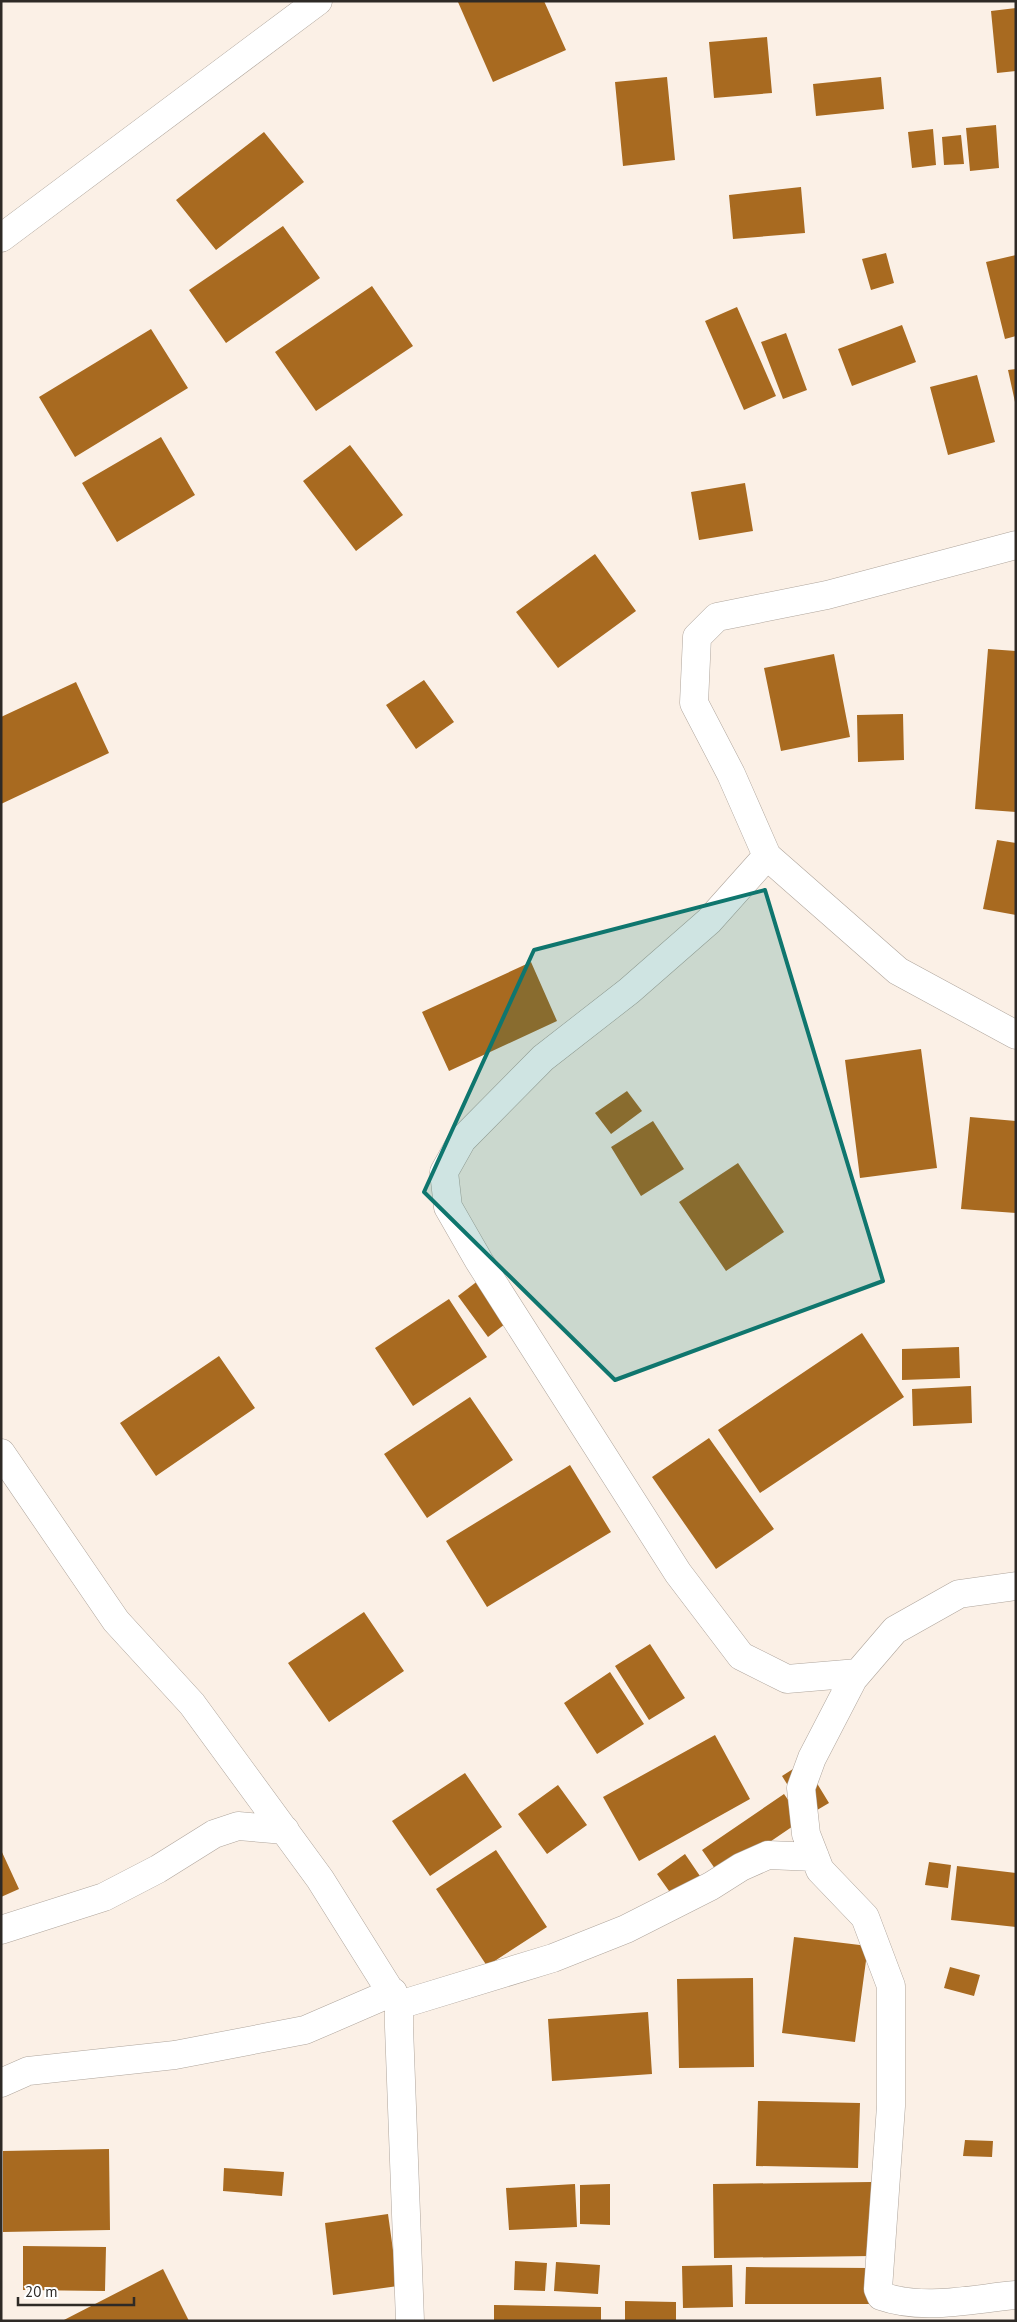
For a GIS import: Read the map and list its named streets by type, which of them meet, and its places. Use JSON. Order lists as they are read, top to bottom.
{
  "scale_bar": "20 m"
}
